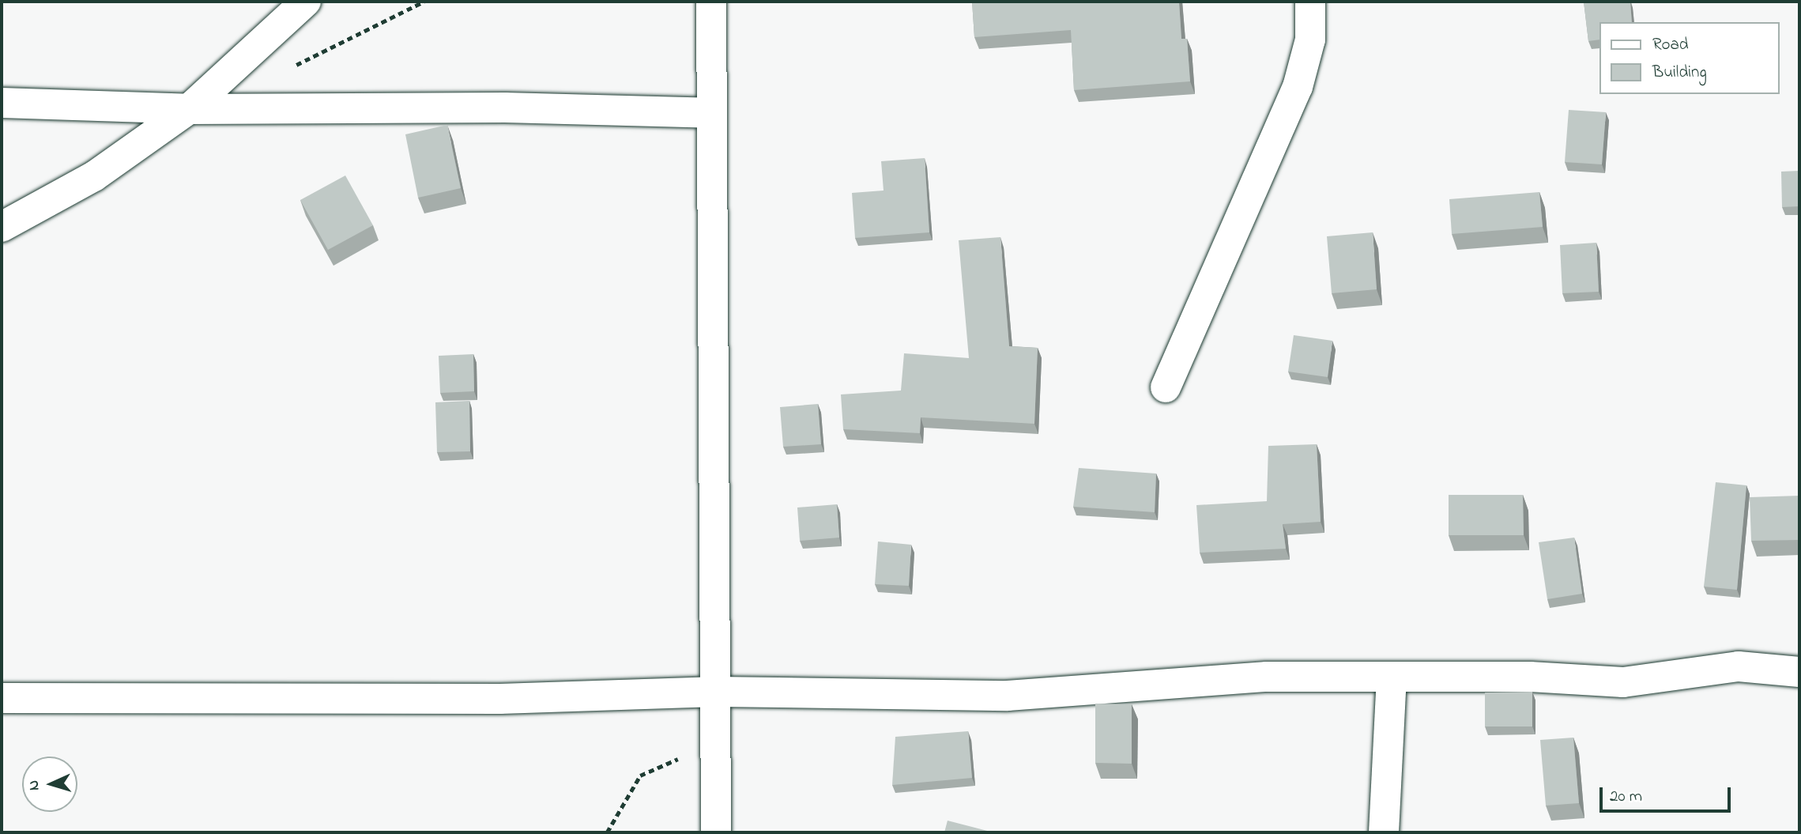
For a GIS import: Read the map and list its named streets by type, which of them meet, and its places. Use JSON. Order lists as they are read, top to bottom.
{
  "legend": ["Road", "Building"],
  "scale_bar": "20 m",
  "north": "left"
}
